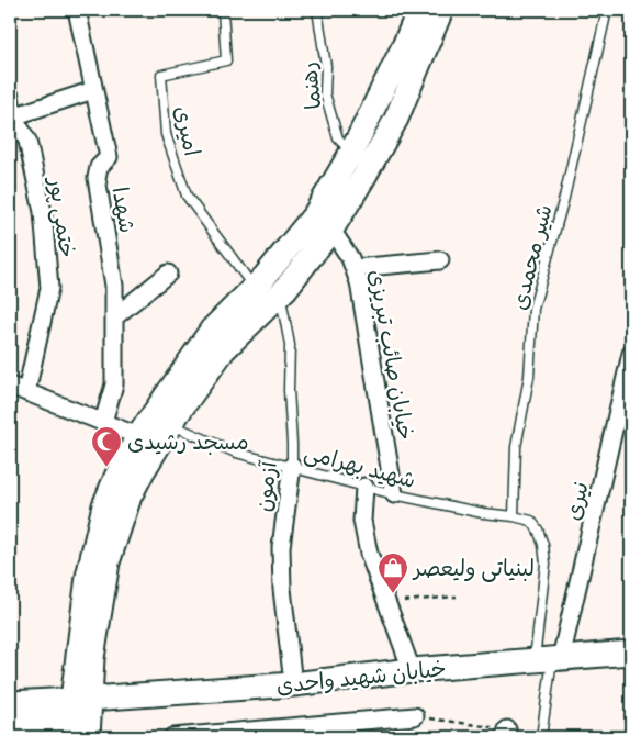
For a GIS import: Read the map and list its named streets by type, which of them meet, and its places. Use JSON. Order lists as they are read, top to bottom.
{
  "streets": {
    "main road": ["خیابان شهید واحدی"],
    "street": [
      "شهدا",
      "ختمی پور",
      "خیابان صائب تبریزی",
      "آزمون",
      "نیری"
    ],
    "lane": [
      "رهنما",
      "امیری",
      "شیر محمدی",
      "شهید بهرامی"
    ]
  },
  "crossings": [
    ["شیر محمدی", "شهید بهرامی"],
    ["خیابان صائب تبریزی", "شهید بهرامی"],
    ["شهید بهرامی", "آزمون"],
    ["آزمون", "خیابان شهید واحدی"],
    ["نیری", "خیابان شهید واحدی"]
  ],
  "places": {
    "mosque": ["مسجد رشیدی"],
    "shop": ["لبنیاتی ولیعصر"]
  }
}
